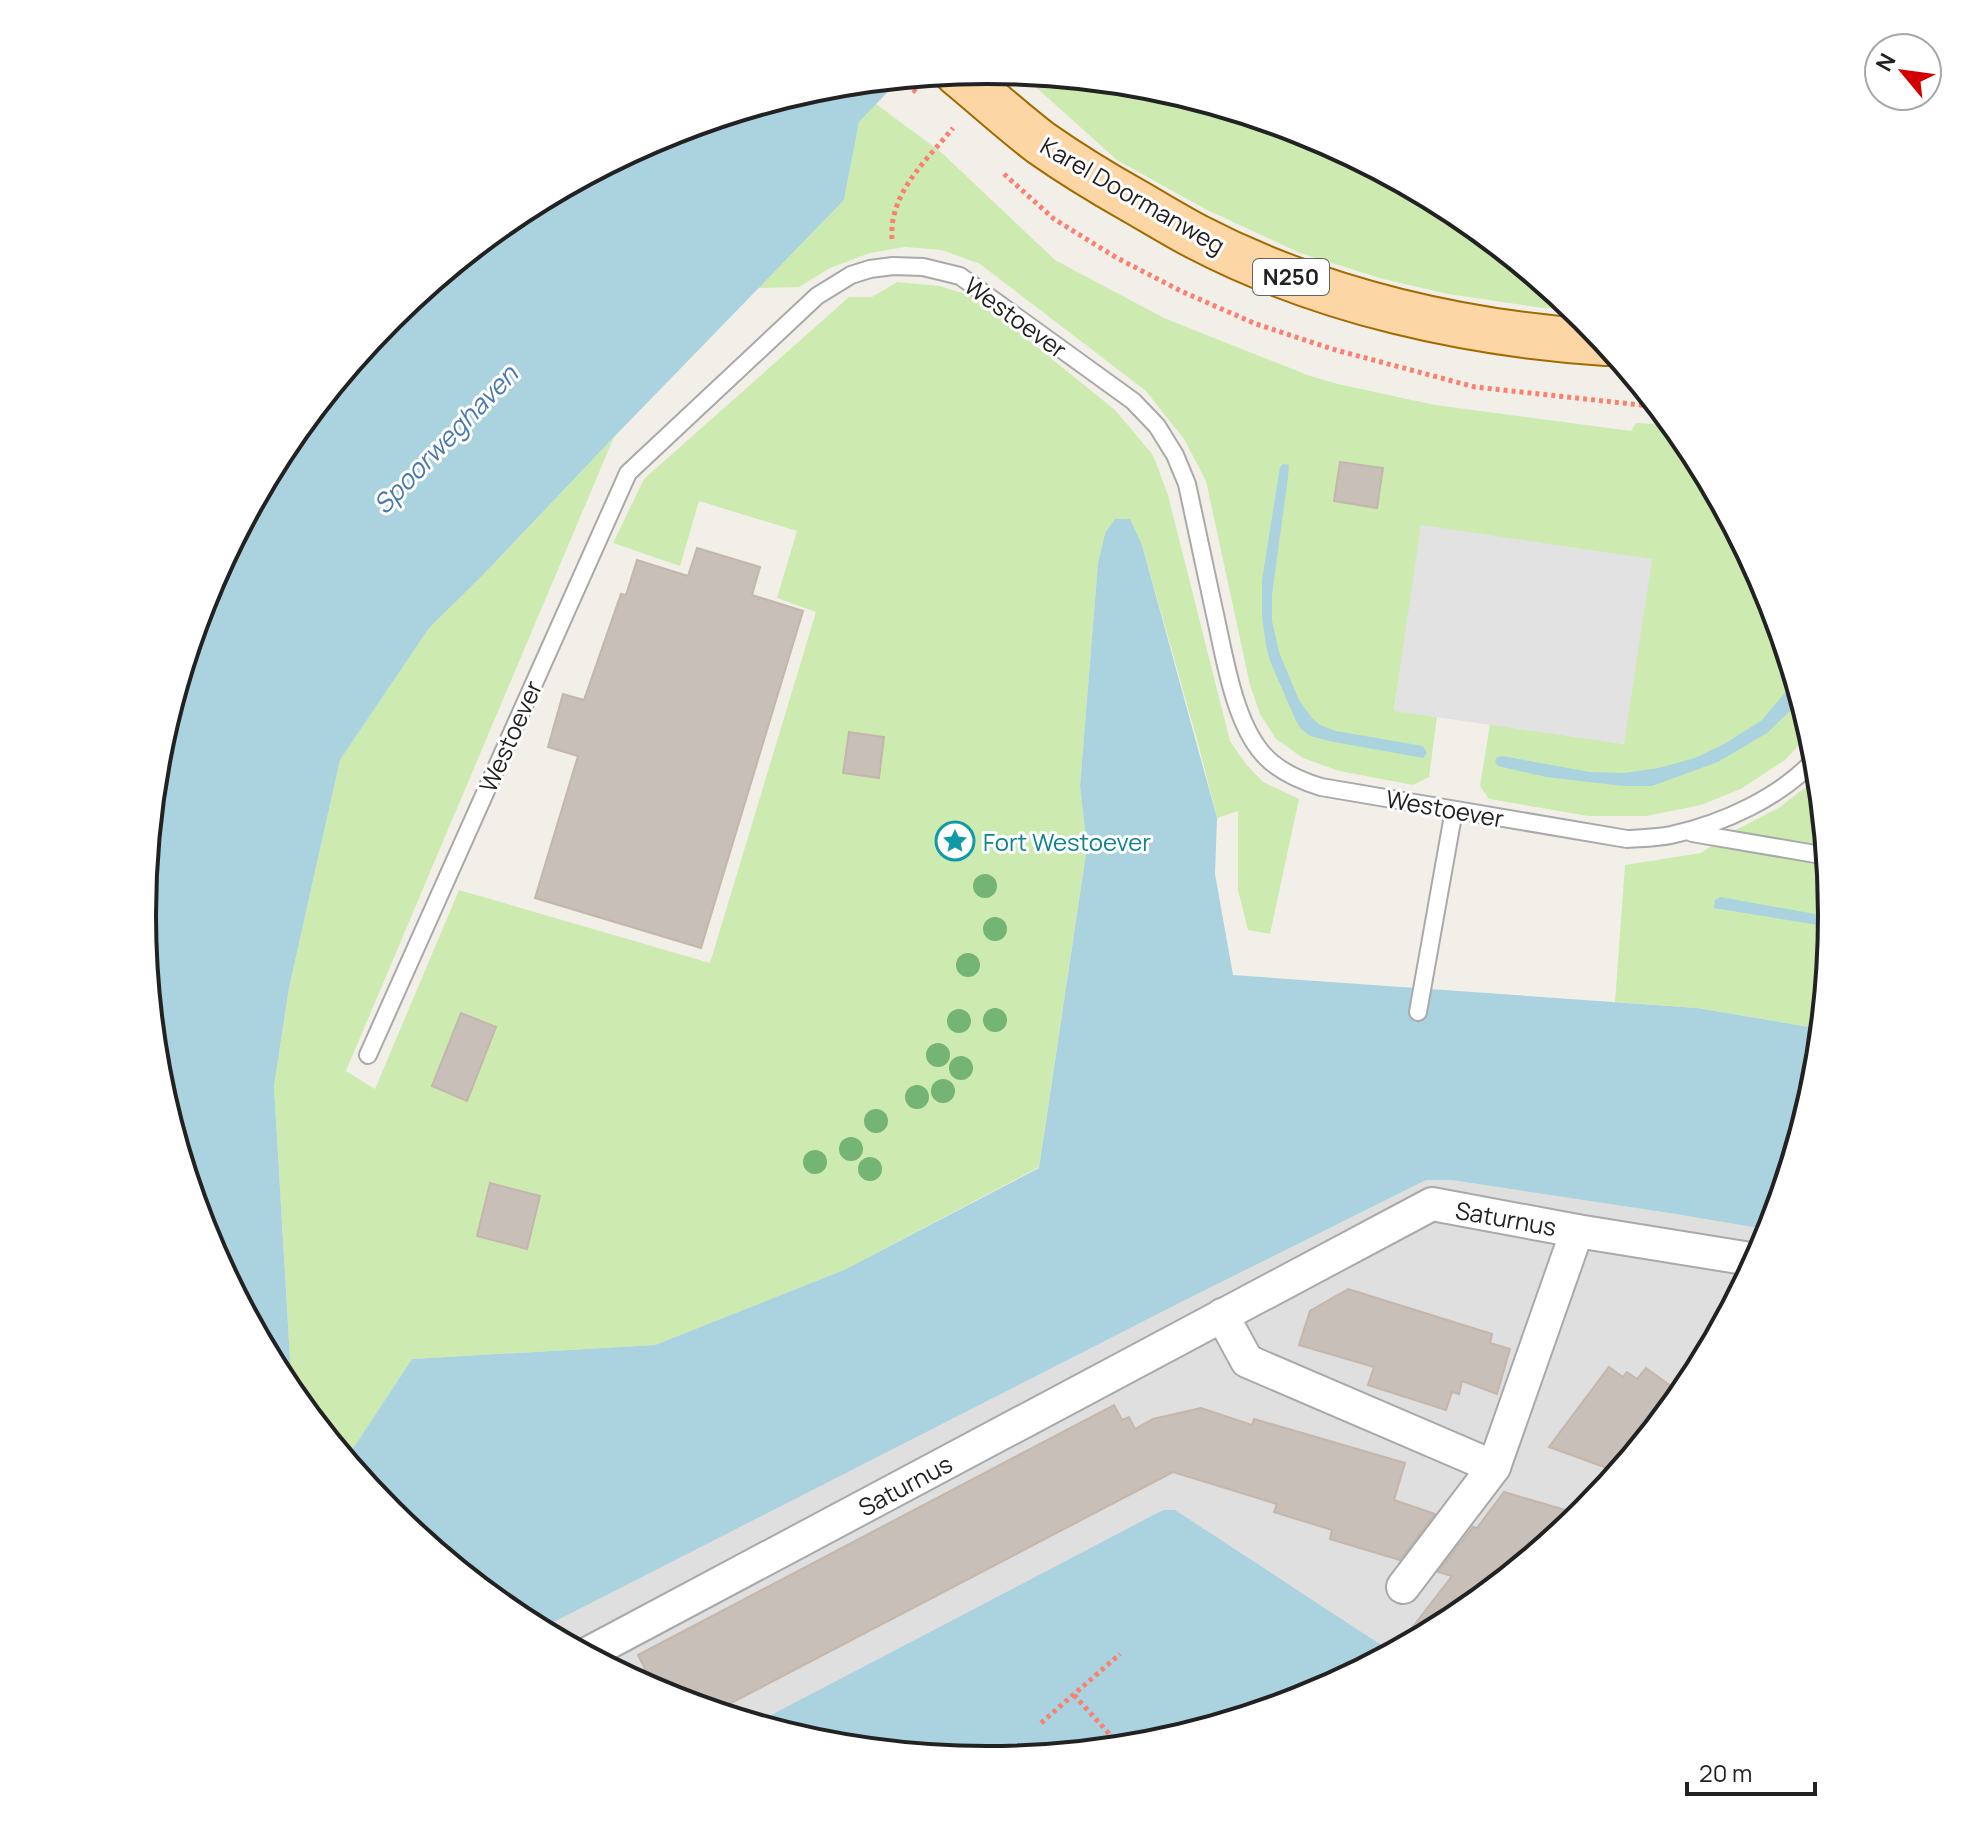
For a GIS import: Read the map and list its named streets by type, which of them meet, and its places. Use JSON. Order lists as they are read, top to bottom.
{
  "streets": {
    "main road": ["Karel Doormanweg", "N250"],
    "street": ["Saturnus"],
    "lane": ["Westoever"]
  },
  "water": ["Spoorweghaven"],
  "places": {
    "place": ["Fort Westoever"]
  },
  "scale_bar": "20 m",
  "north": "top left"
}
